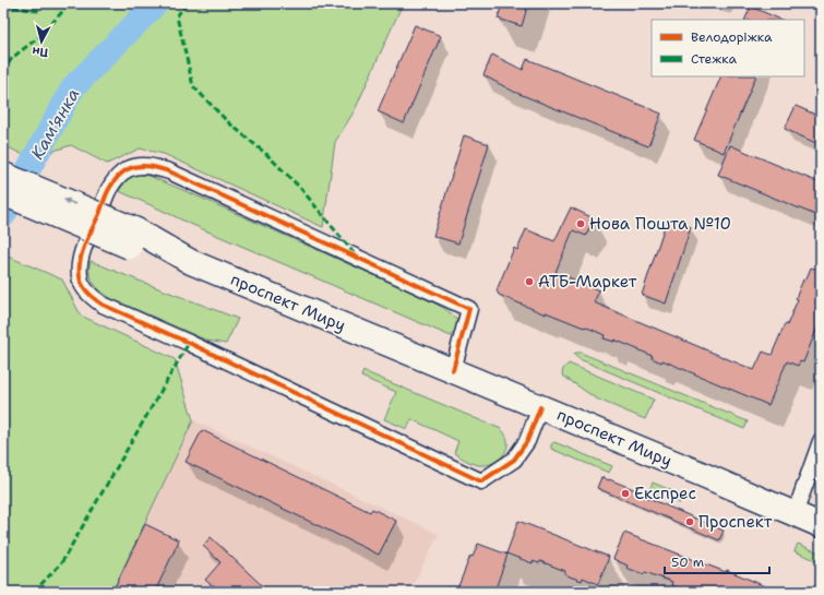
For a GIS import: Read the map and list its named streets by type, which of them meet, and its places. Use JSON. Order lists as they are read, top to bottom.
{
  "streets": {
    "main road": ["проспект Миру"]
  },
  "water": ["Кам'янка"],
  "places": [
    "Нова Пошта №10",
    "АТБ-Маркет",
    "Експрес",
    "Проспект"
  ],
  "legend": ["Велодоріжка", "Стежка"],
  "scale_bar": "50 m",
  "north": "bottom"
}
